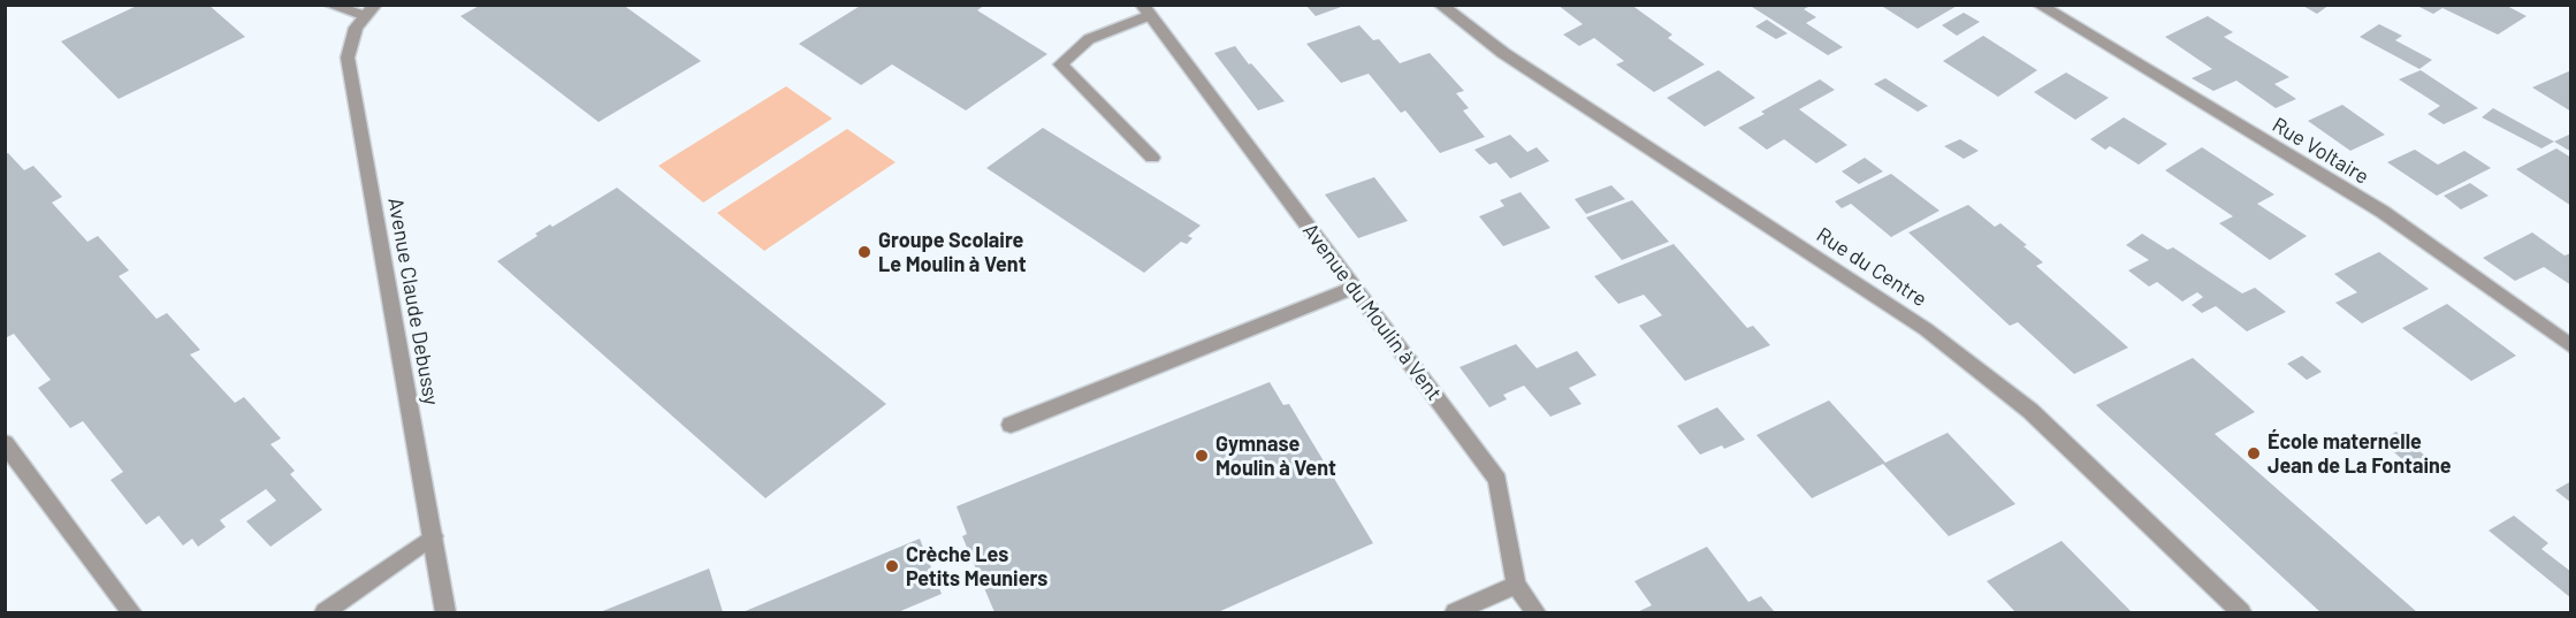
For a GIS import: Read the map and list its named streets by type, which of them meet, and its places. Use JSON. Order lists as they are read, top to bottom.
{
  "streets": {
    "street": [
      "Rue Voltaire",
      "Rue du Centre",
      "Avenue Claude Debussy",
      "Avenue du Moulin à Vent"
    ]
  },
  "places": [
    "Groupe Scolaire Le Moulin à Vent",
    "École maternelle Jean de La Fontaine",
    "Gymnase Moulin à Vent",
    "Crèche Les Petits Meuniers"
  ]
}
